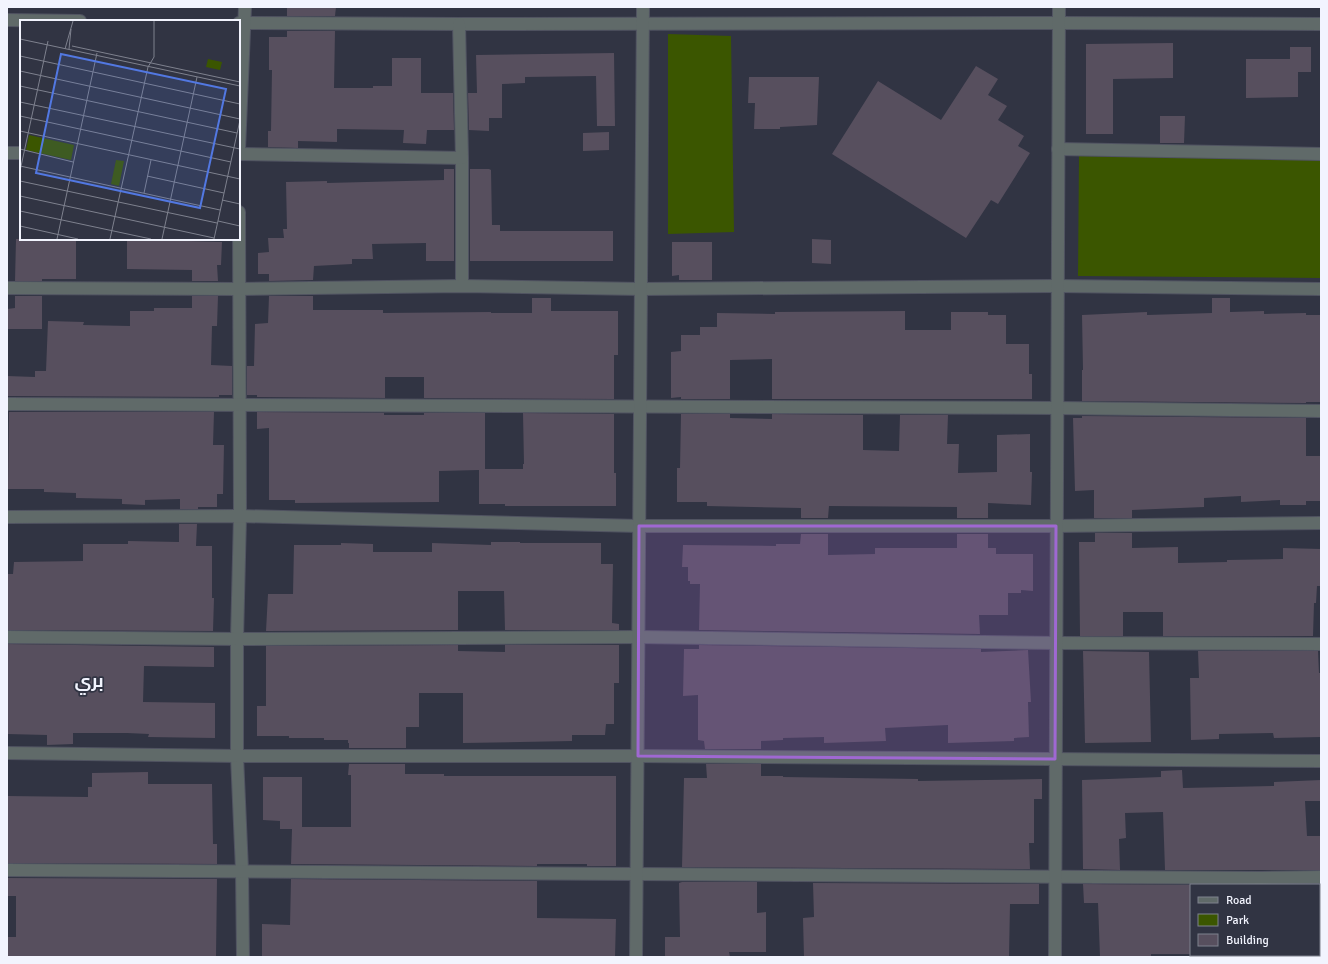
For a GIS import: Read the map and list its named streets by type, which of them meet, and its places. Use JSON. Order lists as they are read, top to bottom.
{
  "districts": ["بري"],
  "legend": ["Road", "Park", "Building"]
}
